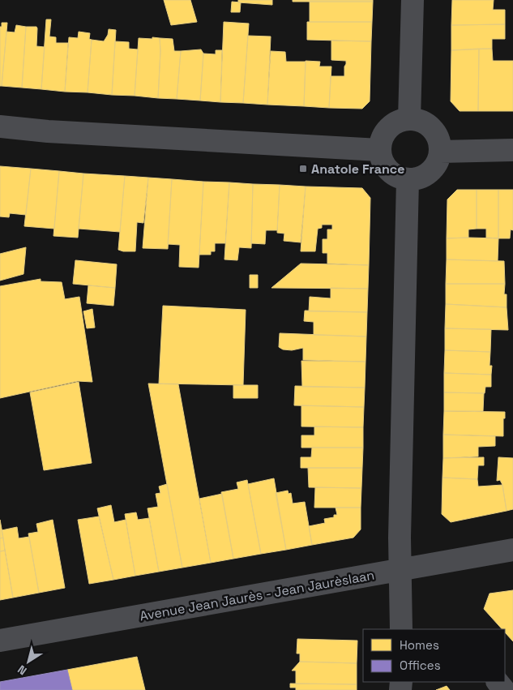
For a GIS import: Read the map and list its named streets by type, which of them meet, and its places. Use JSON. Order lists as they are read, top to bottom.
{
  "streets": {
    "street": ["Avenue Jean Jaurès - Jean Jaurèslaan"]
  },
  "places": {
    "transit": ["Anatole France"]
  },
  "legend": ["Homes", "Offices"],
  "north": "bottom left"
}
